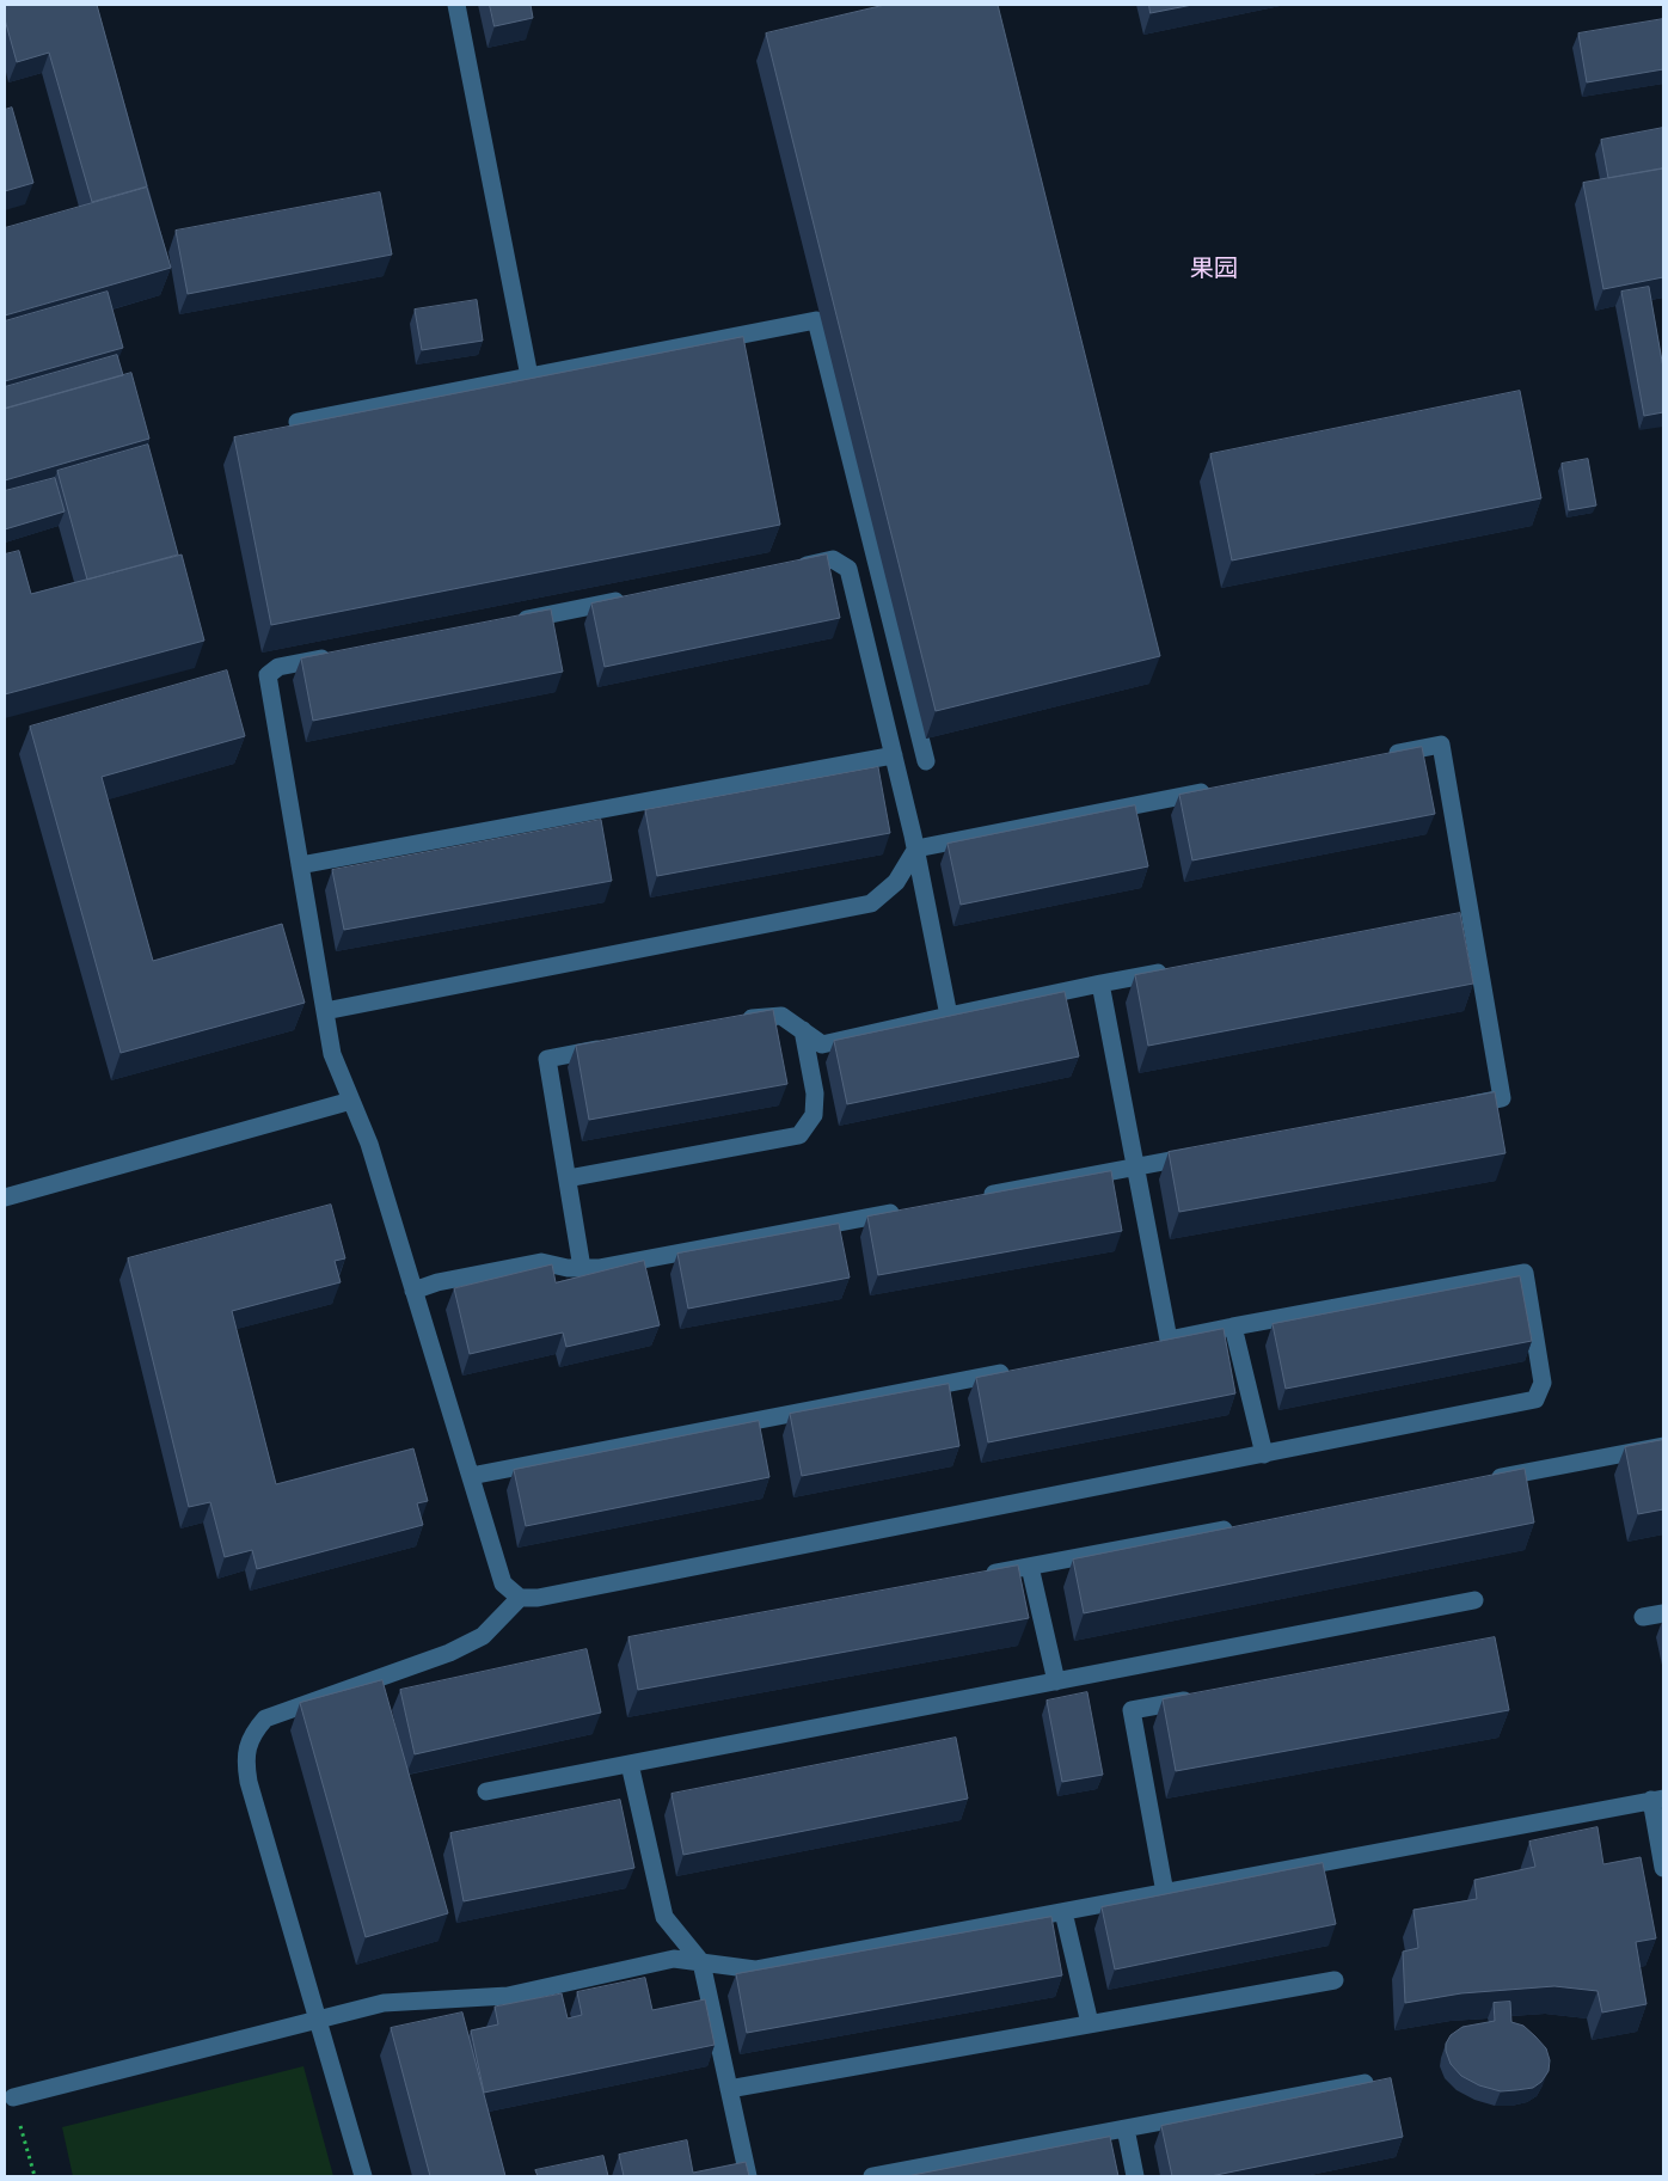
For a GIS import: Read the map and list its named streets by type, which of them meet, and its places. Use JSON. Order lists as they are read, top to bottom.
{
  "districts": ["果园"]
}
